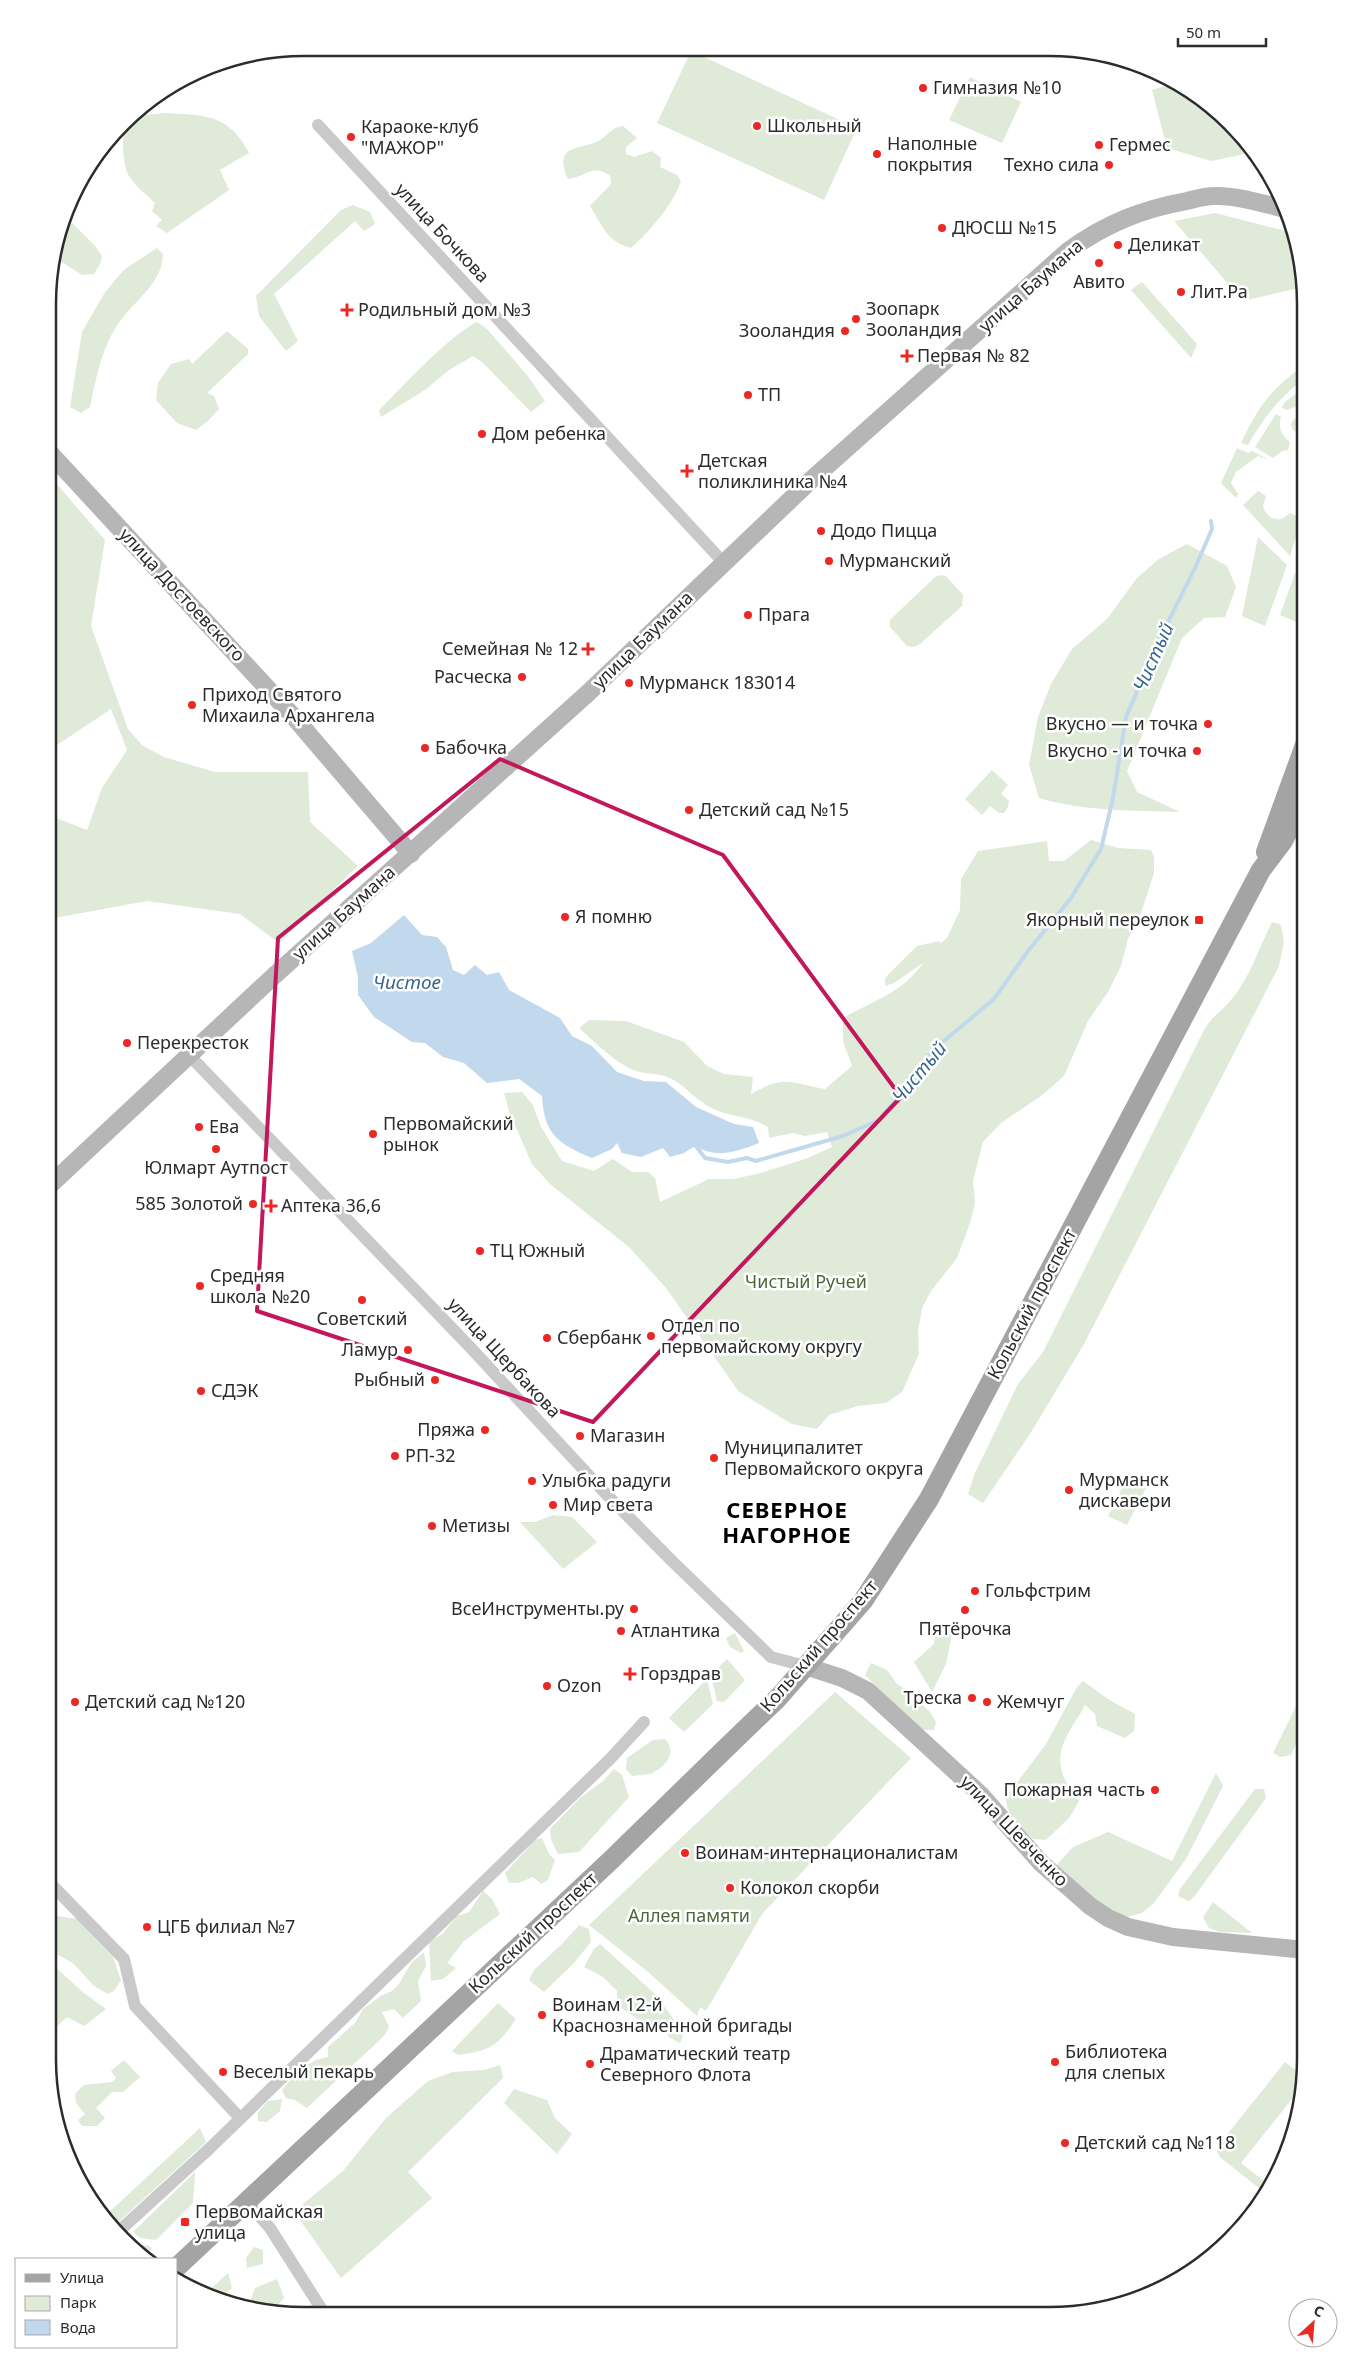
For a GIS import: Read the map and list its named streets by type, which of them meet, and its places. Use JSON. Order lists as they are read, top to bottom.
{
  "streets": {
    "main road": ["Кольский проспект"],
    "street": [
      "улица Бочкова",
      "улица Баумана",
      "улица Достоевского",
      "улица Щербакова",
      "улица Шевченко"
    ]
  },
  "crossings": [
    ["улица Бочкова", "улица Баумана"],
    ["улица Баумана", "улица Достоевского"],
    ["улица Баумана", "улица Щербакова"],
    ["Кольский проспект", "улица Щербакова"],
    ["Кольский проспект", "улица Шевченко"],
    ["улица Щербакова", "улица Шевченко"]
  ],
  "districts": ["СЕВЕРНОЕ НАГОРНОЕ"],
  "water": ["Чистый", "Чистое"],
  "parks": ["Чистый Ручей", "Аллея памяти"],
  "places": {
    "other": [
      "Гимназия №10",
      "Школьный",
      "Караоке-клуб \"МАЖОР\"",
      "Гермес",
      "Наполные покрытия",
      "Техно сила",
      "ДЮСШ №15",
      "Деликат",
      "Авито",
      "Лит.Ра",
      "Зоопарк Зооландия",
      "Зооландия",
      "ТП",
      "Дом ребенка",
      "Додо Пицца",
      "Мурманский",
      "Прага",
      "Расческа",
      "Мурманск 183014",
      "Приход Святого Михаила Архангела",
      "Вкусно — и точка",
      "Бабочка",
      "Вкусно - и точка",
      "Детский сад №15",
      "Я помню",
      "Перекресток",
      "Ева",
      "Первомайский рынок",
      "Юлмарт Аутпост",
      "585 Золотой",
      "ТЦ Южный",
      "Средняя школа №20",
      "Советский",
      "Отдел по первомайскому округу",
      "Сбербанк",
      "Ламур",
      "Рыбный",
      "СДЭК",
      "Пряжа",
      "Магазин",
      "РП-32",
      "Муниципалитет Первомайского округа",
      "Улыбка радуги",
      "Мурманск дискавери",
      "Мир света",
      "Метизы",
      "Гольфстрим",
      "ВсеИнструменты.ру",
      "Пятёрочка",
      "Атлантика",
      "Ozon",
      "Треска",
      "Детский сад №120",
      "Жемчуг",
      "Пожарная часть",
      "Воинам-интернационалистам",
      "Колокол скорби",
      "ЦГБ филиал №7",
      "Воинам 12-й Краснознаменной бригады",
      "Библиотека для слепых",
      "Драматический театр Северного Флота",
      "Веселый пекарь",
      "Детский сад №118"
    ],
    "health": [
      "Родильный дом №3",
      "Первая № 82",
      "Детская поликлиника №4",
      "Семейная № 12",
      "Аптека 36,6",
      "Горздрав"
    ],
    "transit": ["Якорный переулок", "Первомайская улица"]
  },
  "legend": ["Улица", "Парк", "Вода"],
  "scale_bar": "50 m",
  "north": "top right"
}
